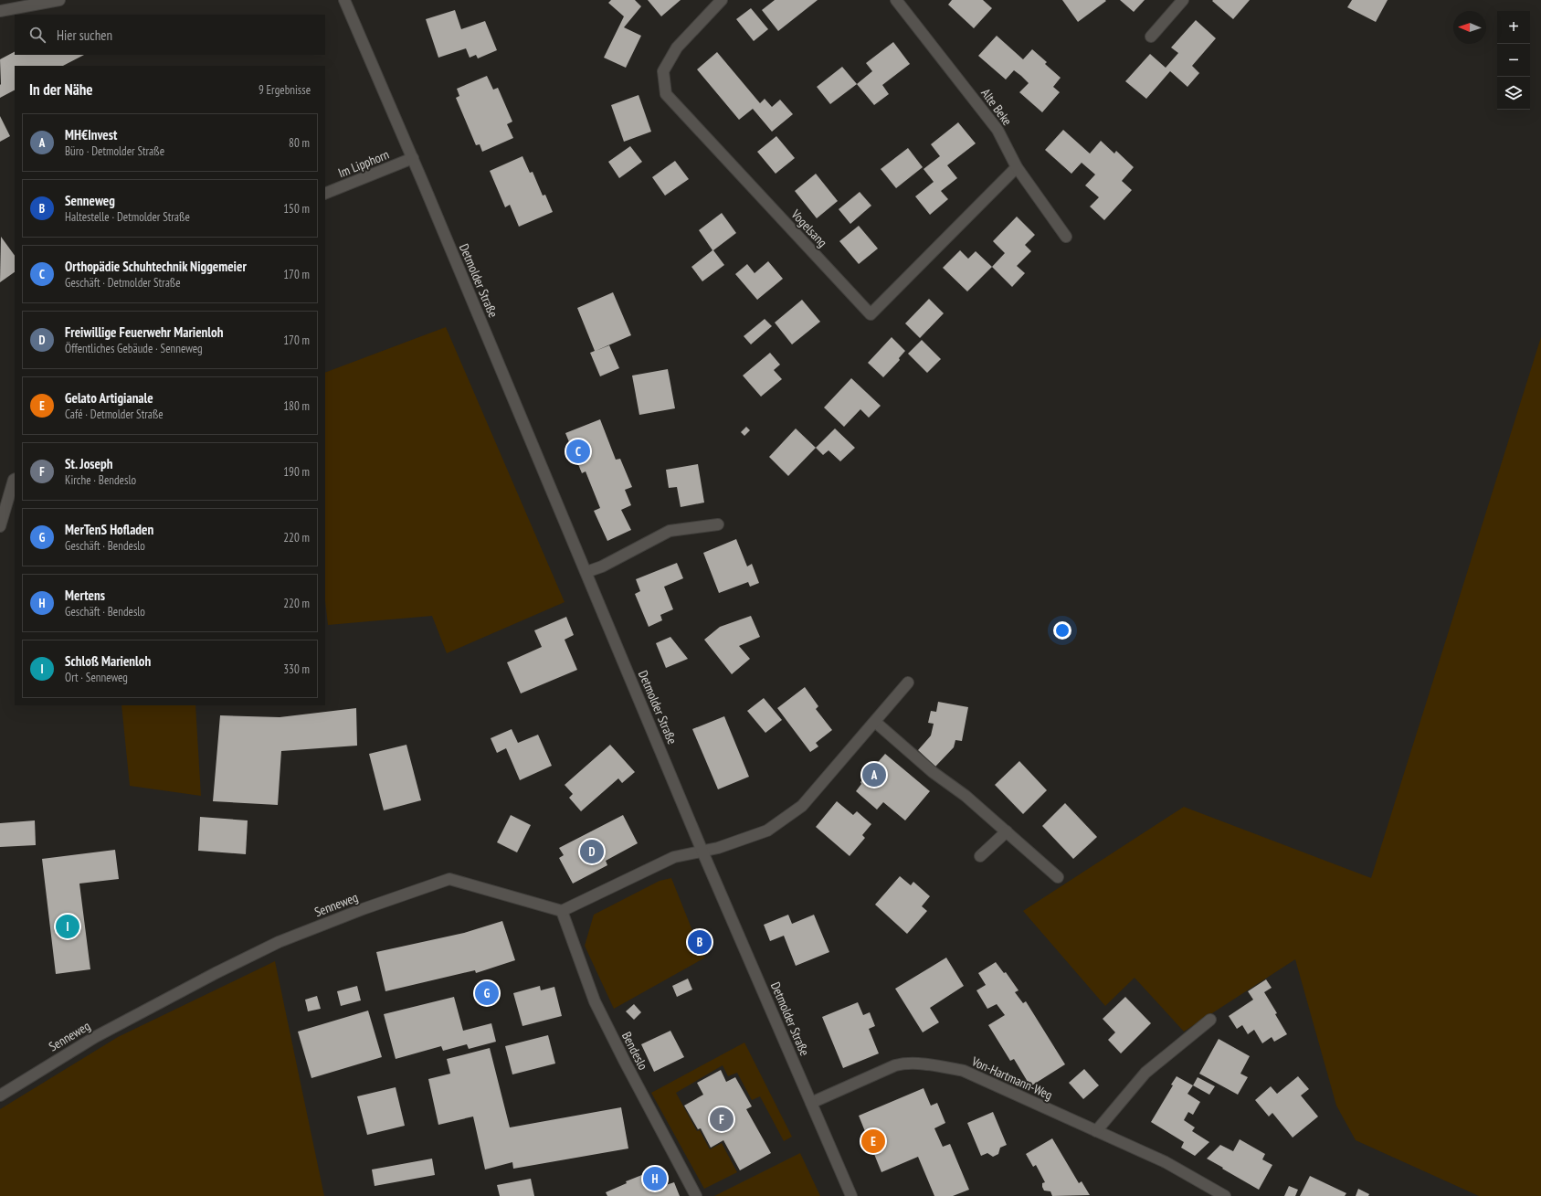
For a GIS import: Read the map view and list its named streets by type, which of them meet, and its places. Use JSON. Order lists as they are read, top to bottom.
{
  "streets": {
    "street": [
      "Alte Beke",
      "Im Lipphorn",
      "Vogelsang",
      "Detmolder Straße",
      "Senneweg",
      "Bendeslo",
      "Von-Hartmann-Weg"
    ]
  },
  "crossings": [
    ["Alte Beke", "Vogelsang"],
    ["Im Lipphorn", "Detmolder Straße"],
    ["Detmolder Straße", "Von-Hartmann-Weg"],
    ["Senneweg", "Bendeslo"]
  ],
  "north": "left",
  "page": {
    "map_buttons": ["+", "−"],
    "search": "Hier suchen",
    "heading": ["In der Nähe", "9 Ergebnisse"],
    "list": [
      {
        "mark": "A",
        "name": "MH€Invest",
        "note": "Büro · Detmolder Straße",
        "value": "80 m"
      },
      {
        "mark": "B",
        "name": "Senneweg",
        "note": "Haltestelle · Detmolder Straße",
        "value": "150 m"
      },
      {
        "mark": "C",
        "name": "Orthopädie Schuhtechnik Niggemeier",
        "note": "Geschäft · Detmolder Straße",
        "value": "170 m"
      },
      {
        "mark": "D",
        "name": "Freiwillige Feuerwehr Marienloh",
        "note": "Öffentliches Gebäude · Senneweg",
        "value": "170 m"
      },
      {
        "mark": "E",
        "name": "Gelato Artigianale",
        "note": "Café · Detmolder Straße",
        "value": "180 m"
      },
      {
        "mark": "F",
        "name": "St. Joseph",
        "note": "Kirche · Bendeslo",
        "value": "190 m"
      },
      {
        "mark": "G",
        "name": "MerTenS Hofladen",
        "note": "Geschäft · Bendeslo",
        "value": "220 m"
      },
      {
        "mark": "H",
        "name": "Mertens",
        "note": "Geschäft · Bendeslo",
        "value": "220 m"
      },
      {
        "mark": "I",
        "name": "Schloß Marienloh",
        "note": "Ort · Senneweg",
        "value": "330 m"
      }
    ],
    "pins": [
      "C",
      "A",
      "D",
      "I",
      "B",
      "G",
      "F",
      "E",
      "H"
    ]
  }
}
